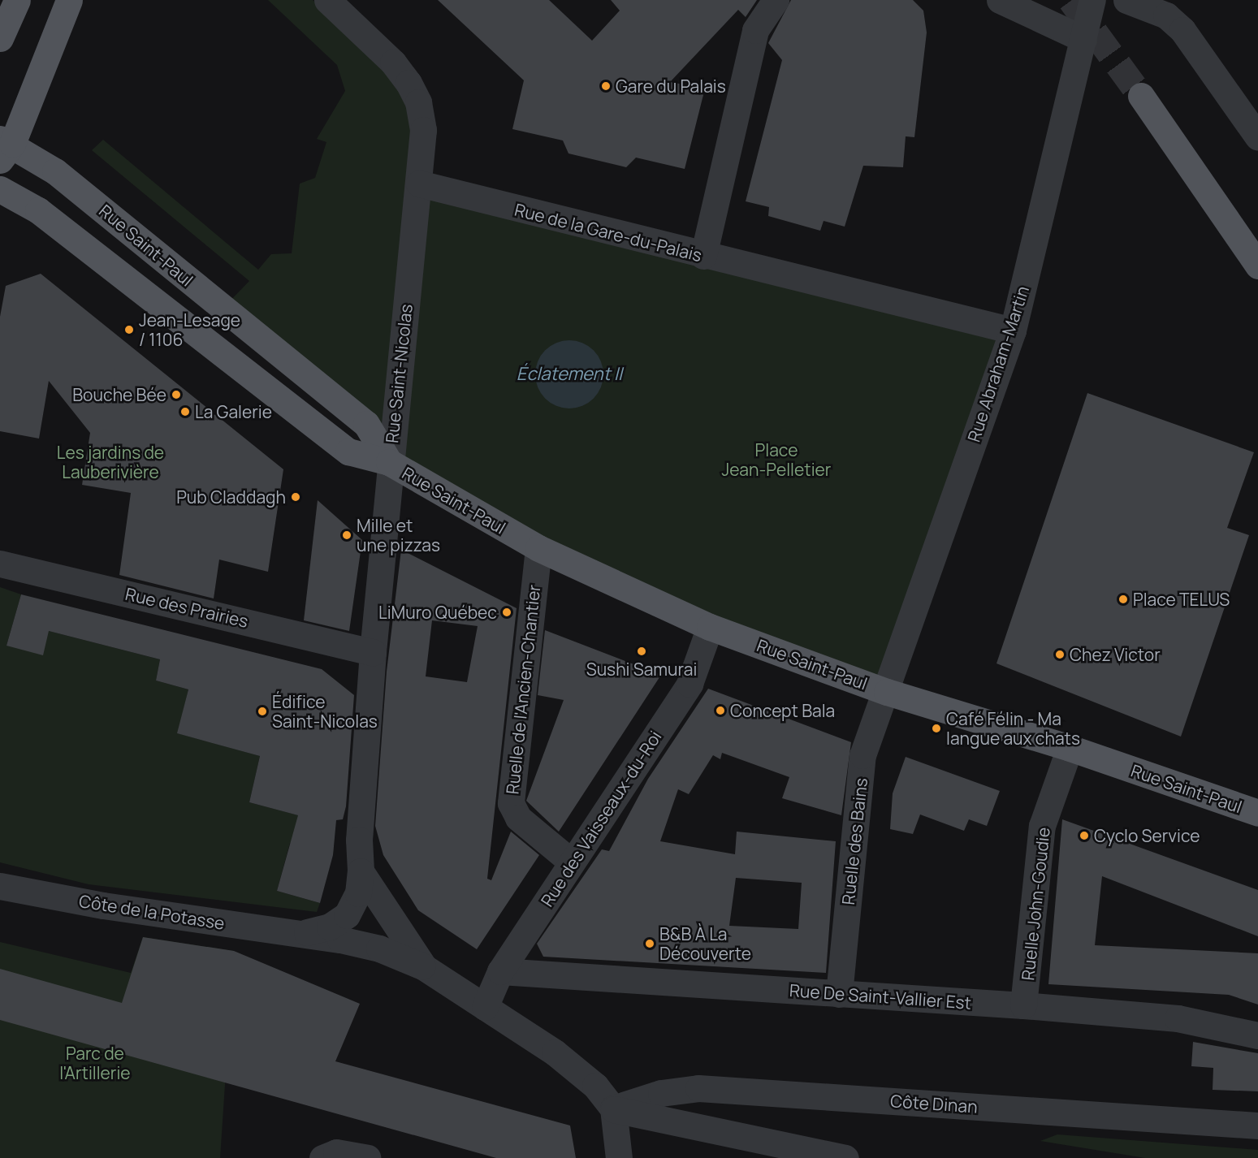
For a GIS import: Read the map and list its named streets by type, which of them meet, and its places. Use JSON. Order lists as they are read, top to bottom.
{
  "streets": {
    "main road": ["Rue Saint-Paul"],
    "street": [
      "Rue de la Gare-du-Palais",
      "Rue Abraham-Martin",
      "Rue Saint-Nicolas",
      "Rue des Prairies",
      "Ruelle de l'Ancien-Chantier",
      "Rue des Vaisseaux-du-Roi",
      "Ruelle des Bains",
      "Ruelle John-Goudie",
      "Côte de la Potasse",
      "Rue De Saint-Vallier Est",
      "Côte Dinan"
    ]
  },
  "crossings": [
    ["Rue de la Gare-du-Palais", "Rue Abraham-Martin"],
    ["Rue de la Gare-du-Palais", "Rue Saint-Nicolas"],
    ["Rue Saint-Paul", "Rue Abraham-Martin"],
    ["Rue Saint-Paul", "Rue Saint-Nicolas"],
    ["Rue Saint-Paul", "Ruelle de l'Ancien-Chantier"],
    ["Rue Saint-Paul", "Rue des Vaisseaux-du-Roi"],
    ["Rue Saint-Paul", "Ruelle des Bains"],
    ["Rue Saint-Paul", "Ruelle John-Goudie"],
    ["Rue Abraham-Martin", "Ruelle des Bains"],
    ["Rue Saint-Nicolas", "Rue des Prairies"],
    ["Rue Saint-Nicolas", "Côte de la Potasse"],
    ["Ruelle de l'Ancien-Chantier", "Rue des Vaisseaux-du-Roi"],
    ["Rue des Vaisseaux-du-Roi", "Rue De Saint-Vallier Est"],
    ["Ruelle des Bains", "Rue De Saint-Vallier Est"],
    ["Ruelle John-Goudie", "Rue De Saint-Vallier Est"]
  ],
  "water": ["Éclatement II"],
  "parks": ["Place Jean-Pelletier", "Les jardins de Lauberivière", "Parc de l'Artillerie"],
  "places": [
    "Gare du Palais",
    "Jean-Lesage / 1106",
    "Bouche Bée",
    "La Galerie",
    "Pub Claddagh",
    "Mille et une pizzas",
    "Place TELUS",
    "LiMuro Québec",
    "Sushi Samurai",
    "Chez Victor",
    "Concept Bala",
    "Édifice Saint-Nicolas",
    "Café Félin - Ma langue aux chats",
    "Cyclo Service",
    "B&B À La Découverte"
  ]
}
